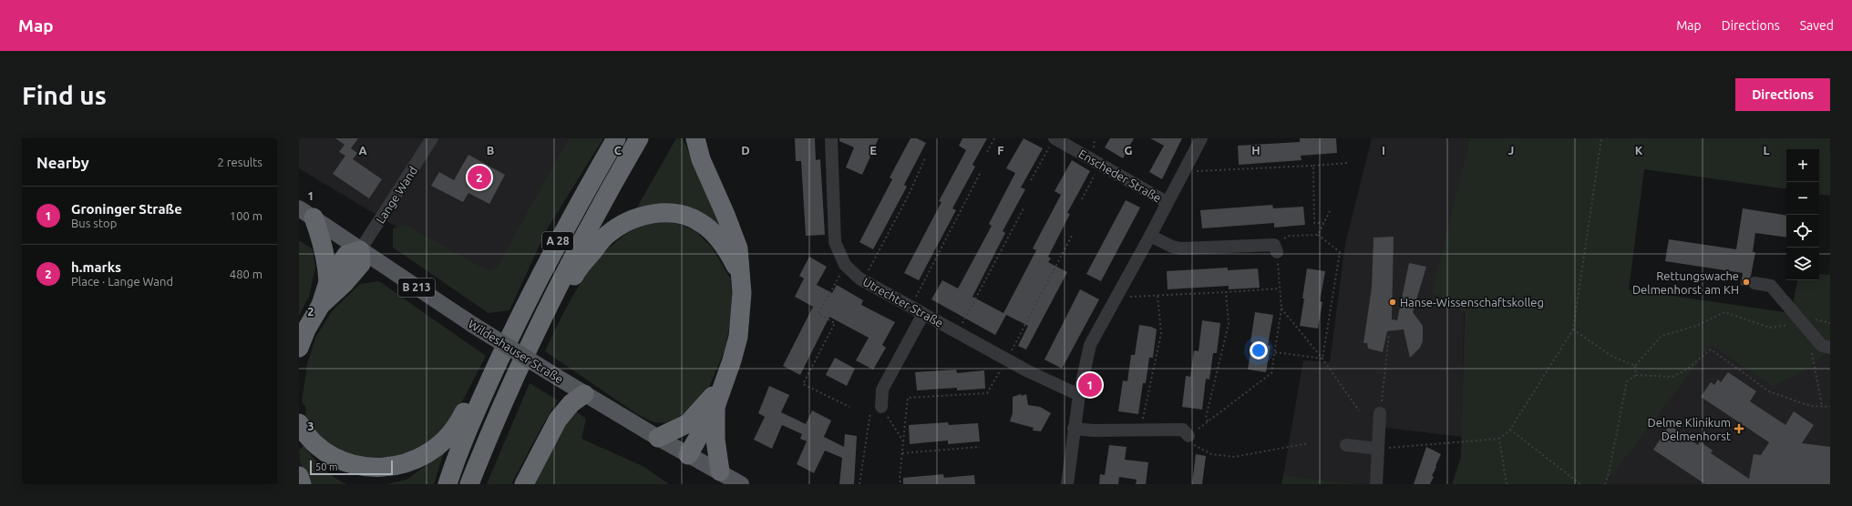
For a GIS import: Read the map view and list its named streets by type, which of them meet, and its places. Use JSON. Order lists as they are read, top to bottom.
{
  "streets": {
    "highway": ["A 28"],
    "main road": ["B 213", "Wildeshauser Straße"],
    "street": ["Enscheder Straße", "Lange Wand", "Utrechter Straße"]
  },
  "crossings": [
    ["Lange Wand", "Wildeshauser Straße"]
  ],
  "places": {
    "other": ["Rettungswache Delmenhorst am KH", "Hanse-Wissenschaftskolleg"],
    "health": ["Delme Klinikum Delmenhorst"]
  },
  "scale_bar": "50 m",
  "page": {
    "header": "Map",
    "nav": ["Map", "Directions", "Saved"],
    "buttons": "Directions",
    "title": "Find us",
    "heading": ["Nearby", "2 results"],
    "map_buttons": ["+", "−"],
    "pins": ["2", "1"],
    "list": [
      {
        "mark": "1",
        "name": "Groninger Straße",
        "note": "Bus stop",
        "value": "100 m"
      },
      {
        "mark": "2",
        "name": "h.marks",
        "note": "Place · Lange Wand",
        "value": "480 m"
      }
    ],
    "scale": "50 m"
  },
  "grid": {
    "columns": [
      "A",
      "B",
      "C",
      "D",
      "E",
      "F",
      "G",
      "H",
      "I",
      "J",
      "K",
      "L"
    ],
    "rows": ["1", "2", "3"]
  }
}
